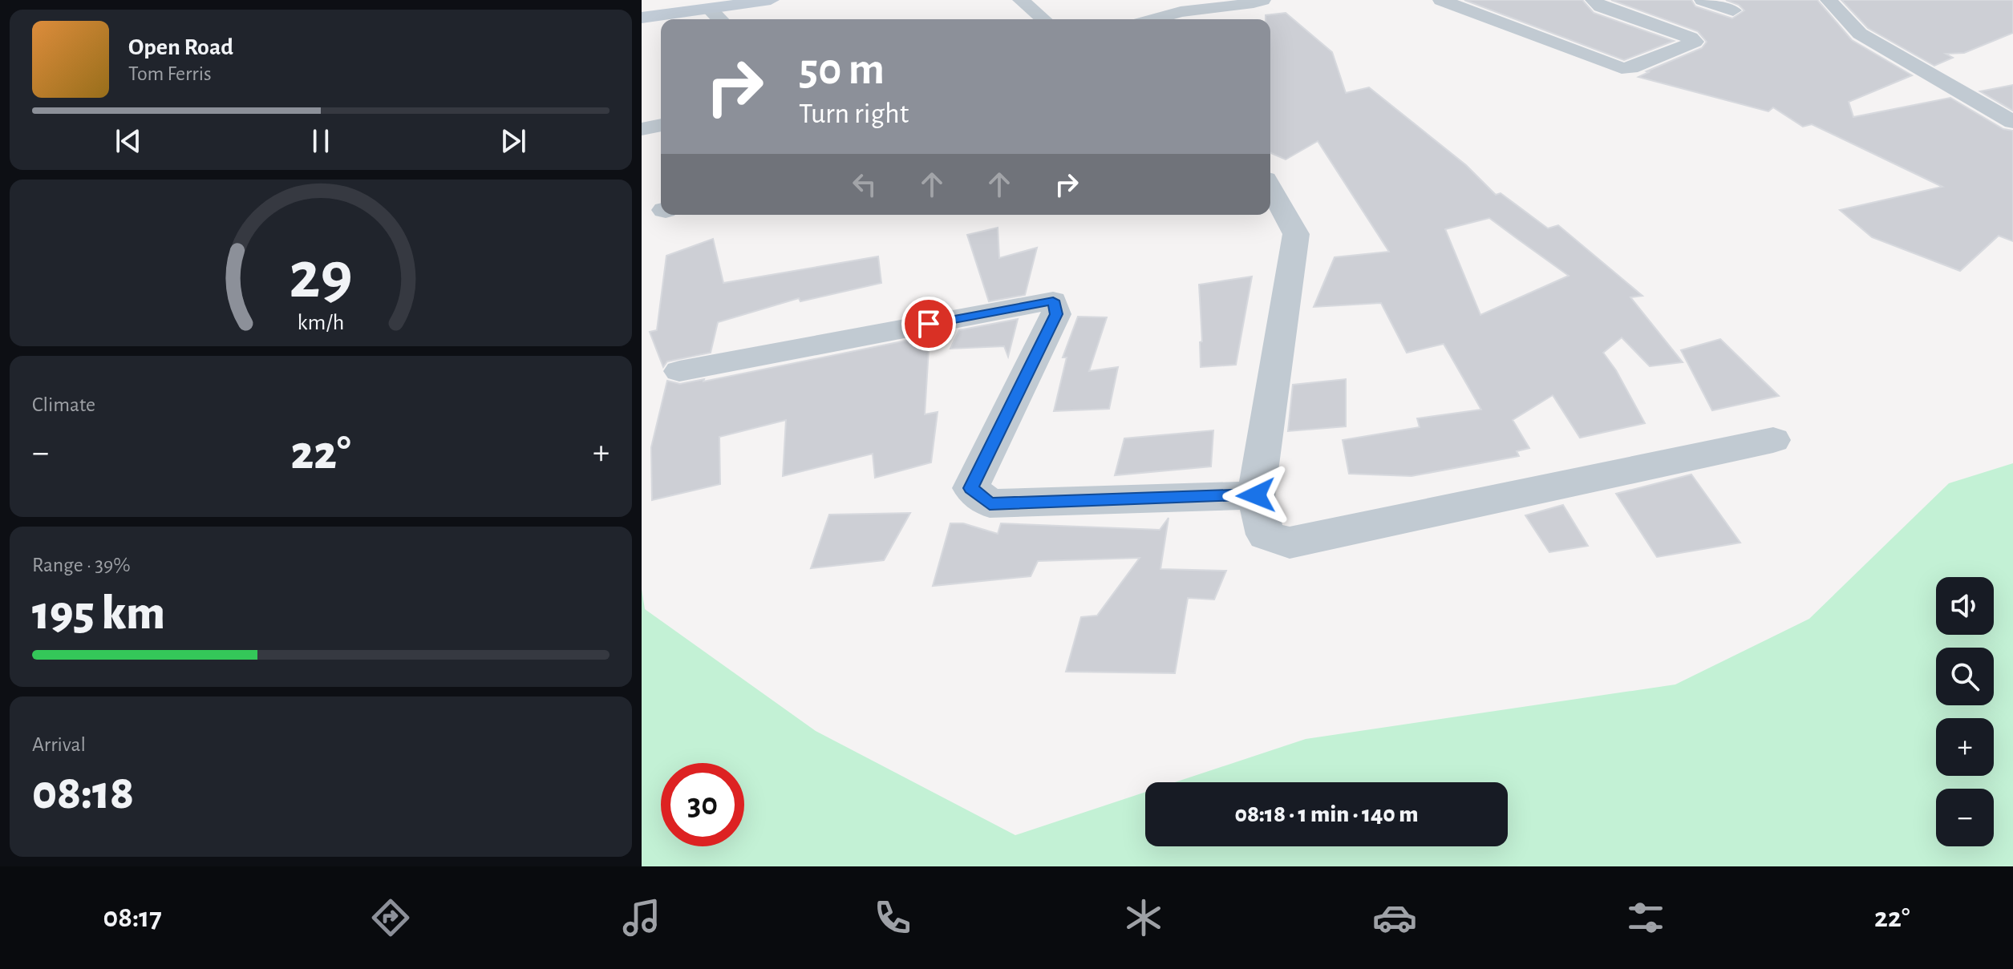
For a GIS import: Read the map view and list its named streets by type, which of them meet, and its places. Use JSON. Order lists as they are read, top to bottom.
{
  "page": {
    "turn": ["50 m", "Turn right"],
    "song": ["Open Road", "Tom Ferris"],
    "tile": [
      "Climate",
      ["Range · 39%", "195 km"],
      ["Arrival", "08:18"]
    ],
    "heat": ["−", "22°", "+"],
    "map_buttons": ["+", "−"],
    "limit": "30",
    "trip": "08:18 · 1 min · 140 m",
    "tabs": ["08:17", "22°"],
    "gauge": ["29", "km/h"]
  }
}
